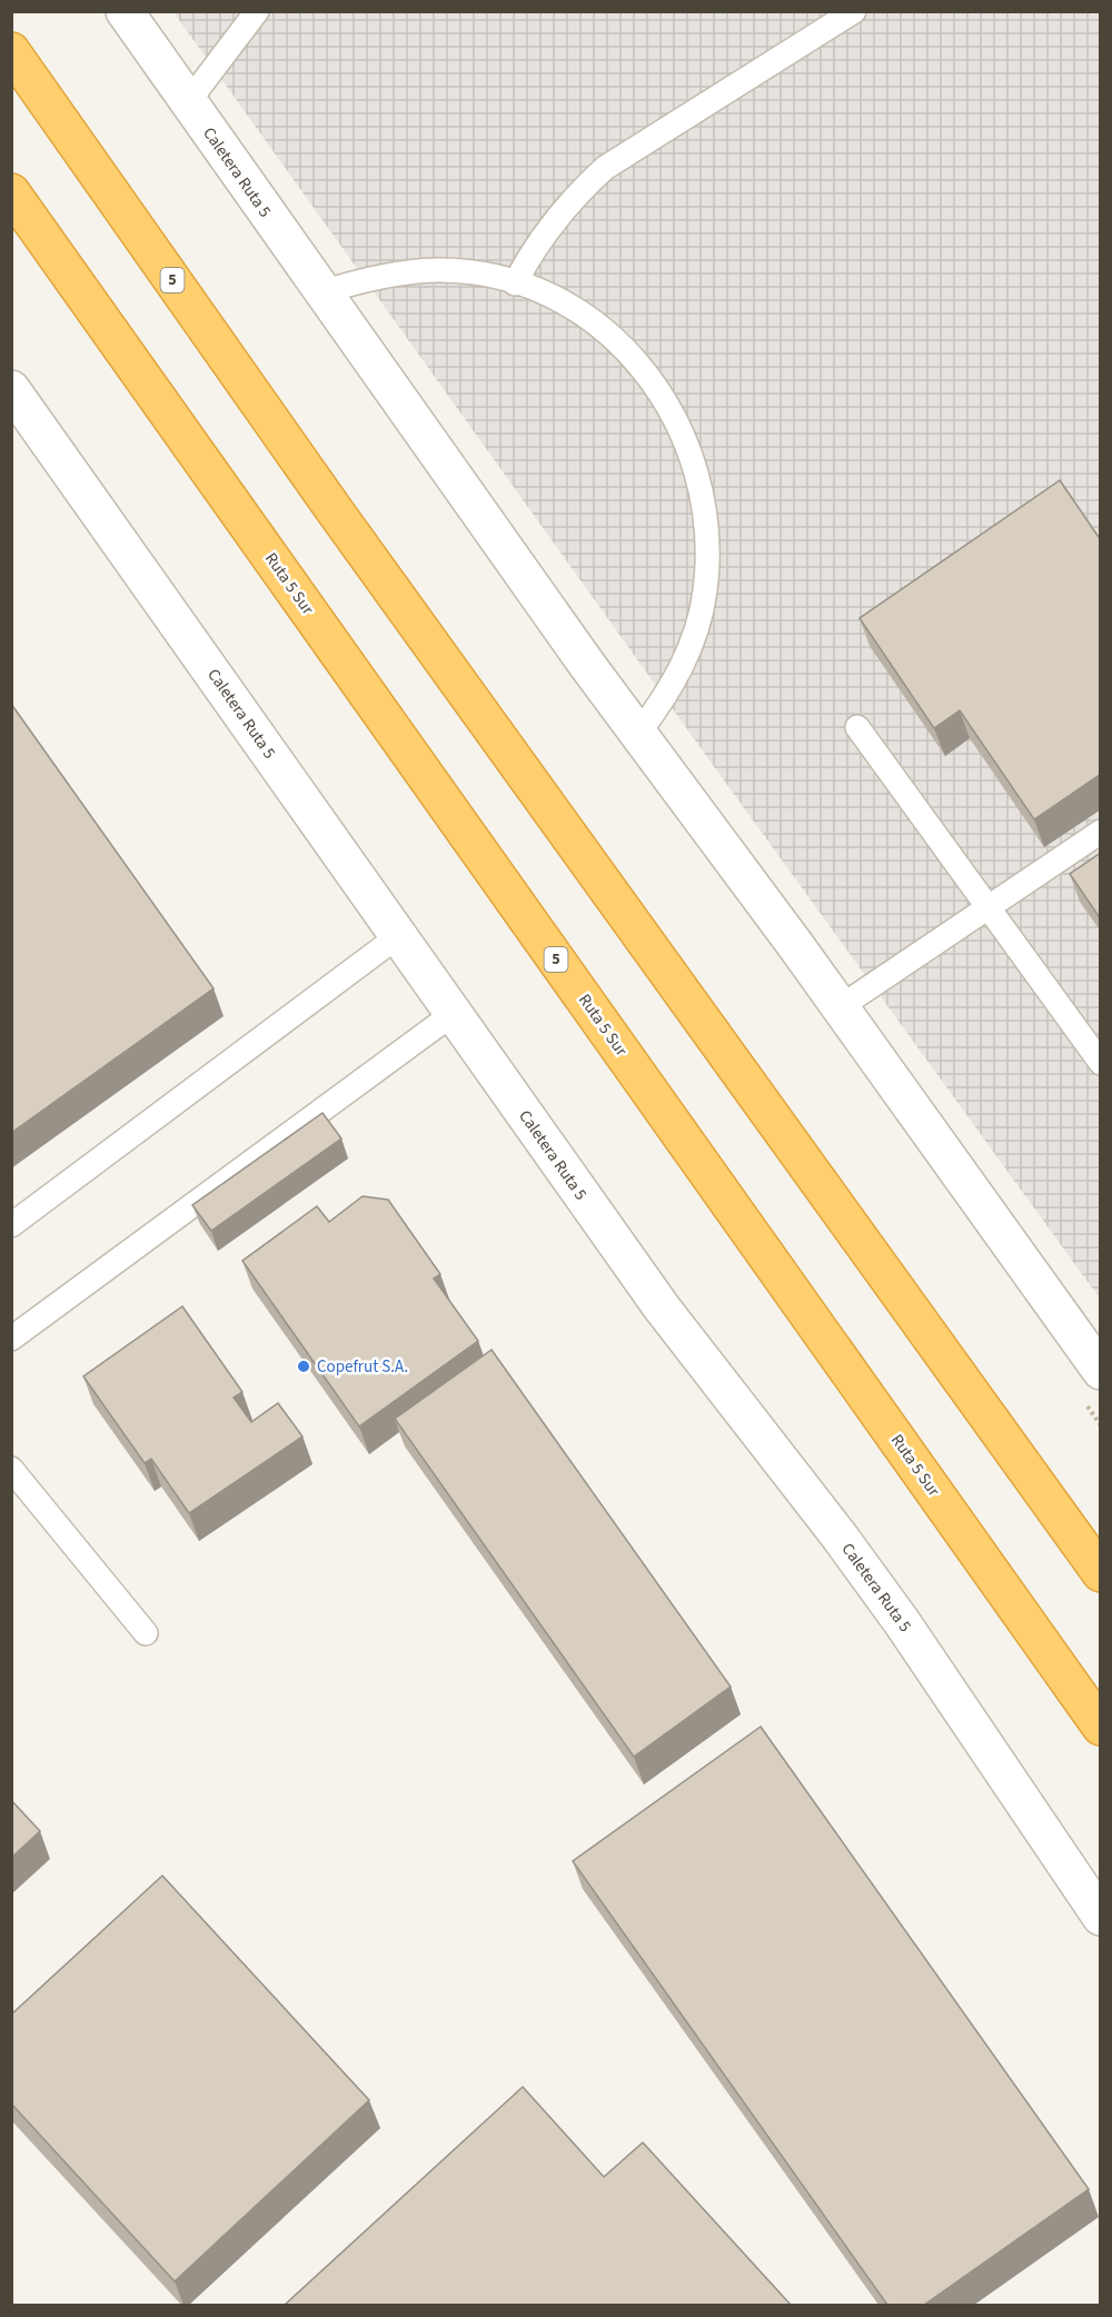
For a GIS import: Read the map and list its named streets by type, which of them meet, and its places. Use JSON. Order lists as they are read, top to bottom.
{
  "streets": {
    "highway": ["5", "Ruta 5 Sur"],
    "street": ["Caletera Ruta 5"]
  },
  "places": ["Copefrut S.A."]
}
